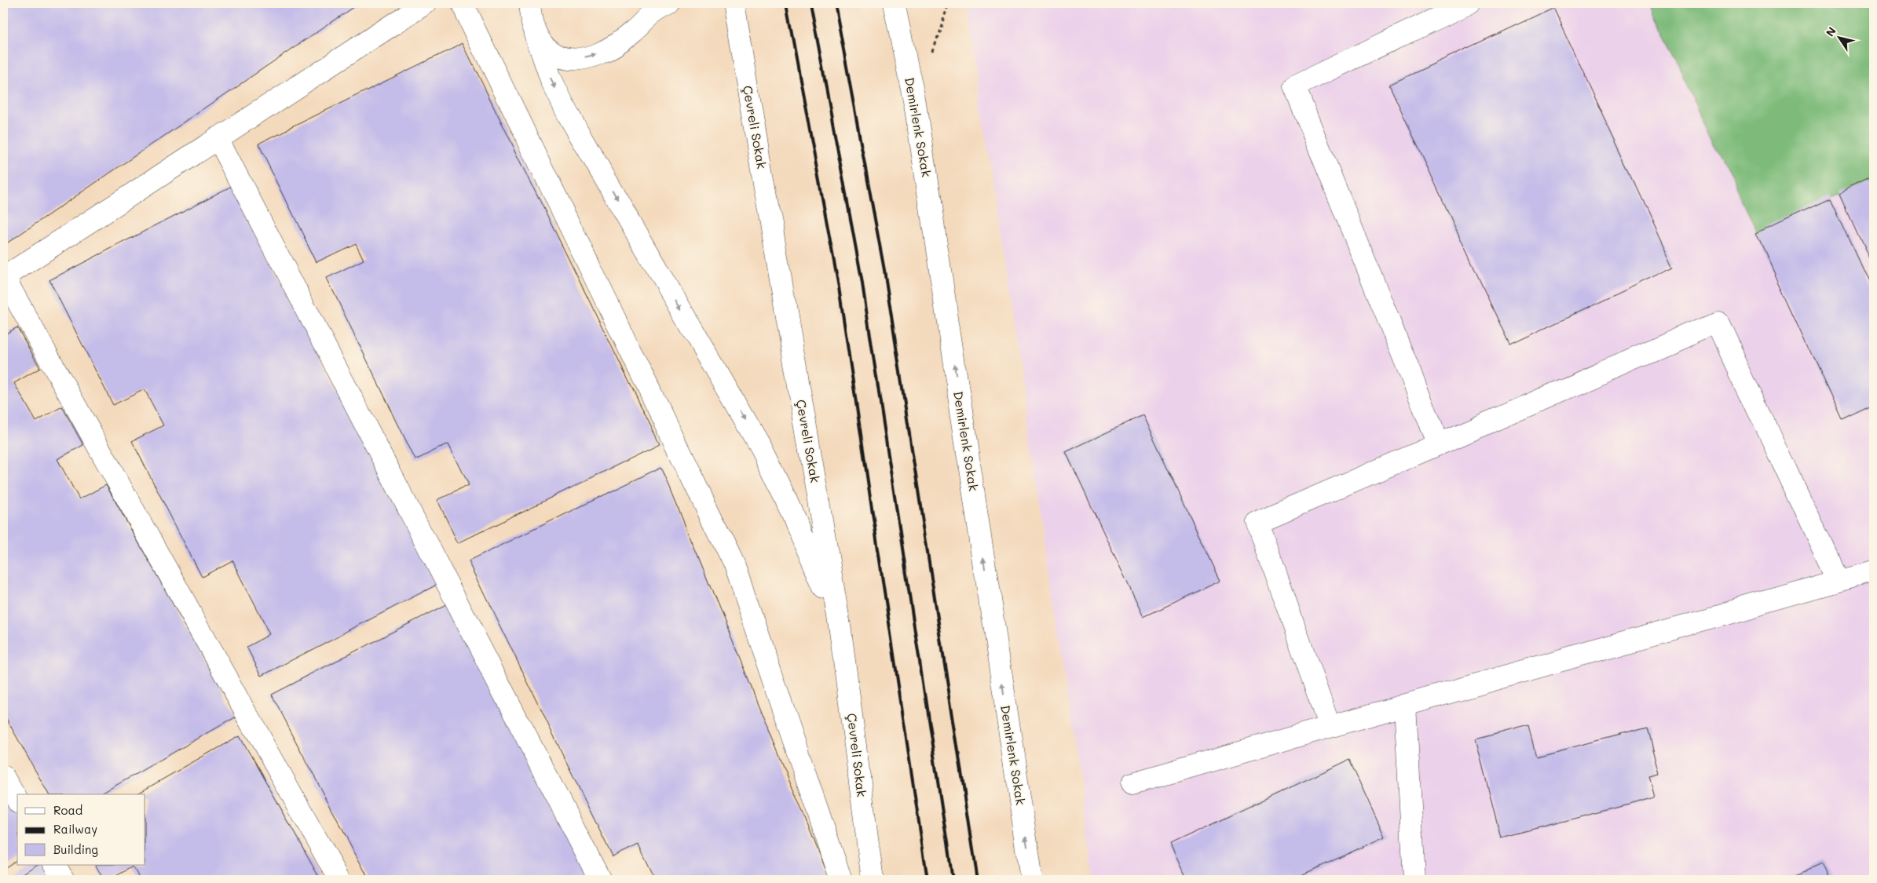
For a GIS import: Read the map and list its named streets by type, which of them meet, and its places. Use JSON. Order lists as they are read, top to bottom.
{
  "streets": {
    "street": ["Çevreli Sokak", "Demirlenk Sokak"]
  },
  "one_way": ["Demirlenk Sokak"],
  "legend": ["Road", "Railway", "Building"],
  "north": "top left"
}
